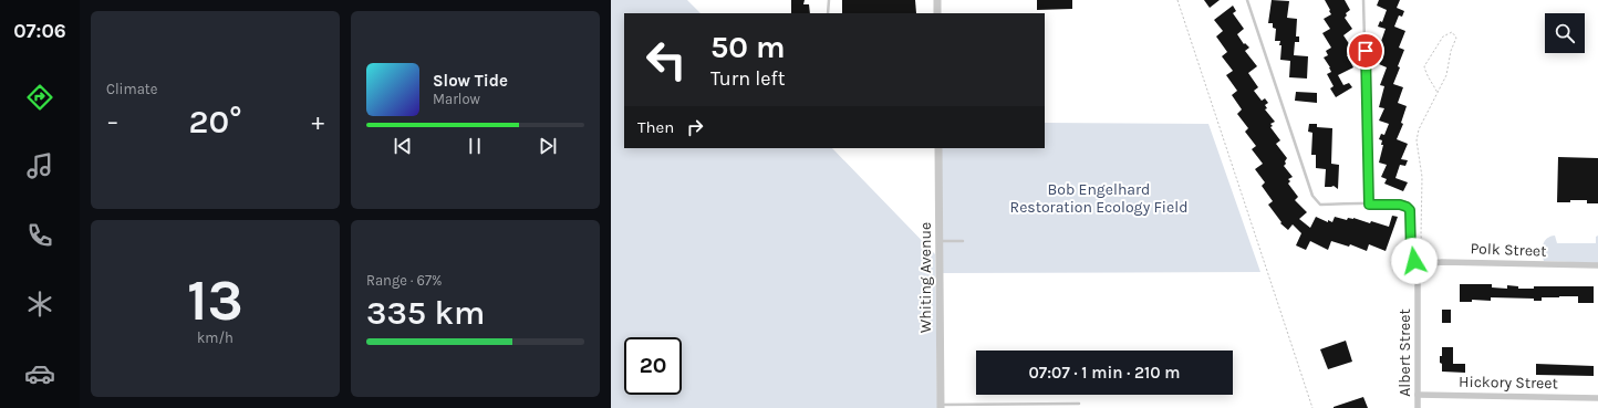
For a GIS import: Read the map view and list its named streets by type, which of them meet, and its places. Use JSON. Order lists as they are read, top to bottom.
{
  "streets": {
    "street": [
      "Polk Street",
      "Whiting Avenue",
      "Albert Street",
      "Hickory Street"
    ]
  },
  "crossings": [
    ["Albert Street", "Hickory Street"]
  ],
  "parks": ["Bob Engelhard Restoration Ecology Field"],
  "page": {
    "tabs": "07:06",
    "tile": [
      "Climate",
      ["13", "km/h"],
      ["Range · 67%", "335 km"]
    ],
    "turn": ["50 m", "Turn left"],
    "song": ["Slow Tide", "Marlow"],
    "heat": ["−", "20°", "+"],
    "then": "Then",
    "limit": "20",
    "trip": "07:07 · 1 min · 210 m"
  }
}
